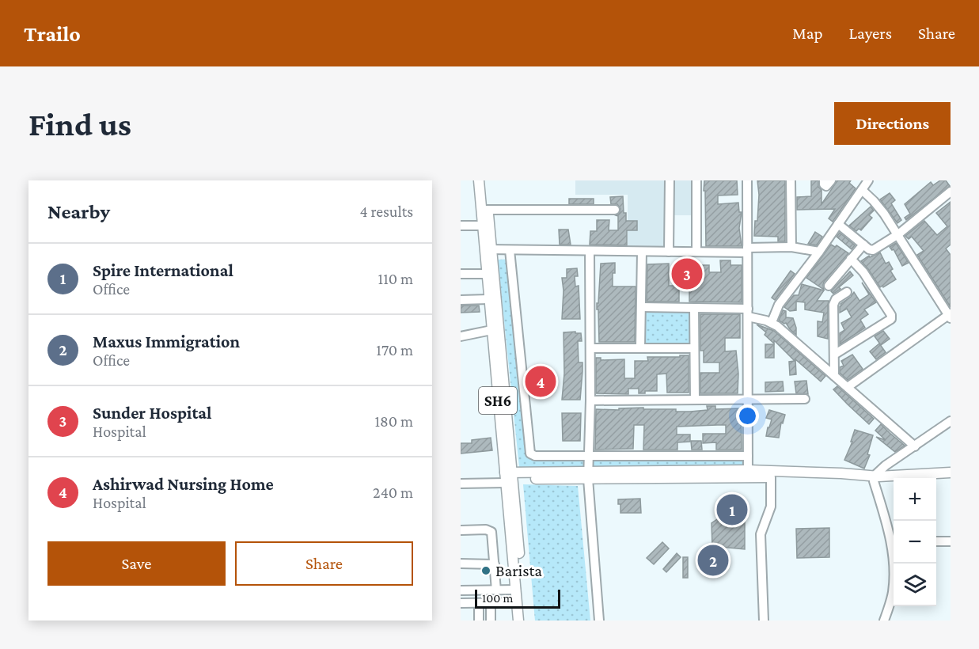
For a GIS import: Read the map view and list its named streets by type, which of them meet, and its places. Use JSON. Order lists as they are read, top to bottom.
{
  "streets": {
    "main road": ["SH6"]
  },
  "places": ["Barista"],
  "scale_bar": "100 m",
  "page": {
    "header": "Trailo",
    "nav": ["Map", "Layers", "Share"],
    "buttons": [
      "Directions",
      ["Save", "Share"]
    ],
    "title": "Find us",
    "heading": ["Nearby", "4 results"],
    "list": [
      {
        "mark": "1",
        "name": "Spire International",
        "note": "Office",
        "value": "110 m"
      },
      {
        "mark": "2",
        "name": "Maxus Immigration",
        "note": "Office",
        "value": "170 m"
      },
      {
        "mark": "3",
        "name": "Sunder Hospital",
        "note": "Hospital",
        "value": "180 m"
      },
      {
        "mark": "4",
        "name": "Ashirwad Nursing Home",
        "note": "Hospital",
        "value": "240 m"
      }
    ],
    "pins": [
      "3",
      "4",
      "1",
      "2"
    ],
    "map_buttons": ["+", "−"],
    "scale": "100 m"
  }
}
